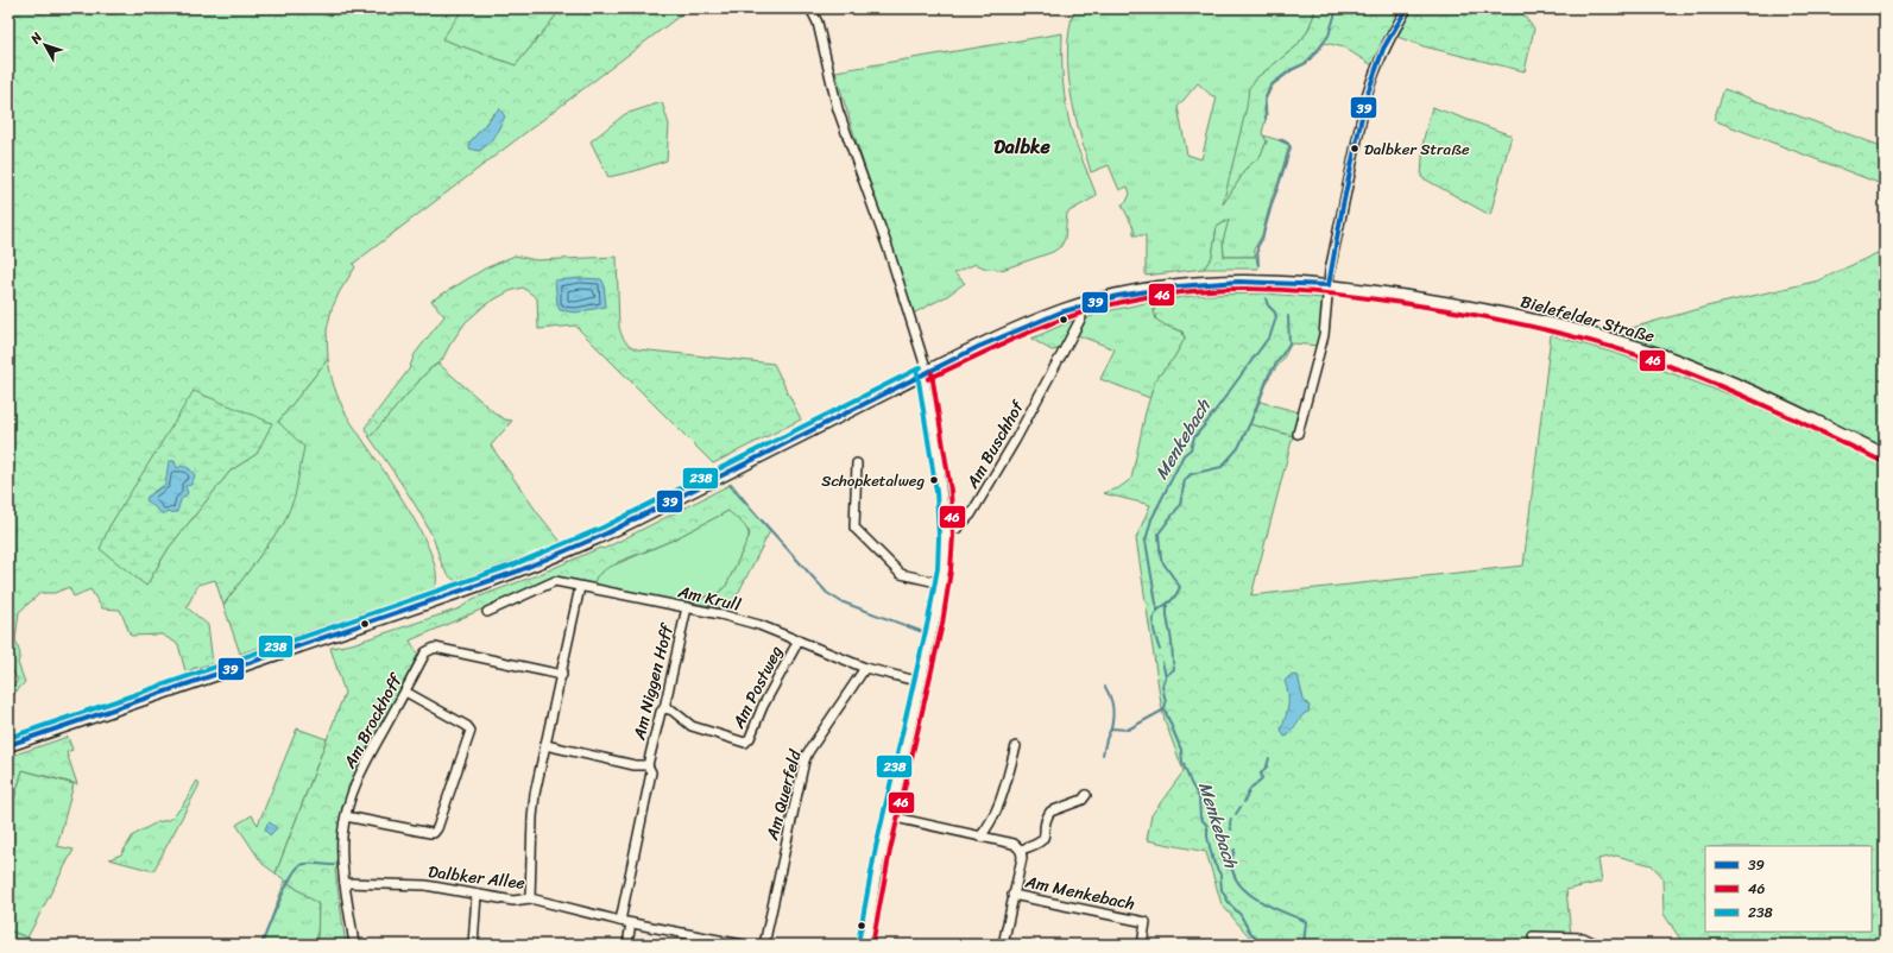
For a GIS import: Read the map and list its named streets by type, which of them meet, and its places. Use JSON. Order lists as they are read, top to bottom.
{
  "streets": {
    "main road": ["Bielefelder Straße"],
    "street": [
      "Am Buschhof",
      "Am Krull",
      "Am Niggen Hoff",
      "Am Postweg",
      "Am Brockhoff",
      "Am Querfeld",
      "Dalbker Allee",
      "Am Menkebach"
    ]
  },
  "crossings": [
    ["Bielefelder Straße", "Am Buschhof"],
    ["Am Krull", "Am Niggen Hoff"],
    ["Am Krull", "Am Postweg"],
    ["Am Krull", "Am Querfeld"],
    ["Am Niggen Hoff", "Am Postweg"],
    ["Am Niggen Hoff", "Dalbker Allee"],
    ["Am Brockhoff", "Dalbker Allee"]
  ],
  "districts": ["Dalbke"],
  "water": ["Menkebach"],
  "places": ["Dalbker Straße", "Schopketalweg"],
  "lines": ["transit line 39", "transit line 46", "transit line 238"],
  "legend": ["39", "46", "238"],
  "north": "top left"
}
